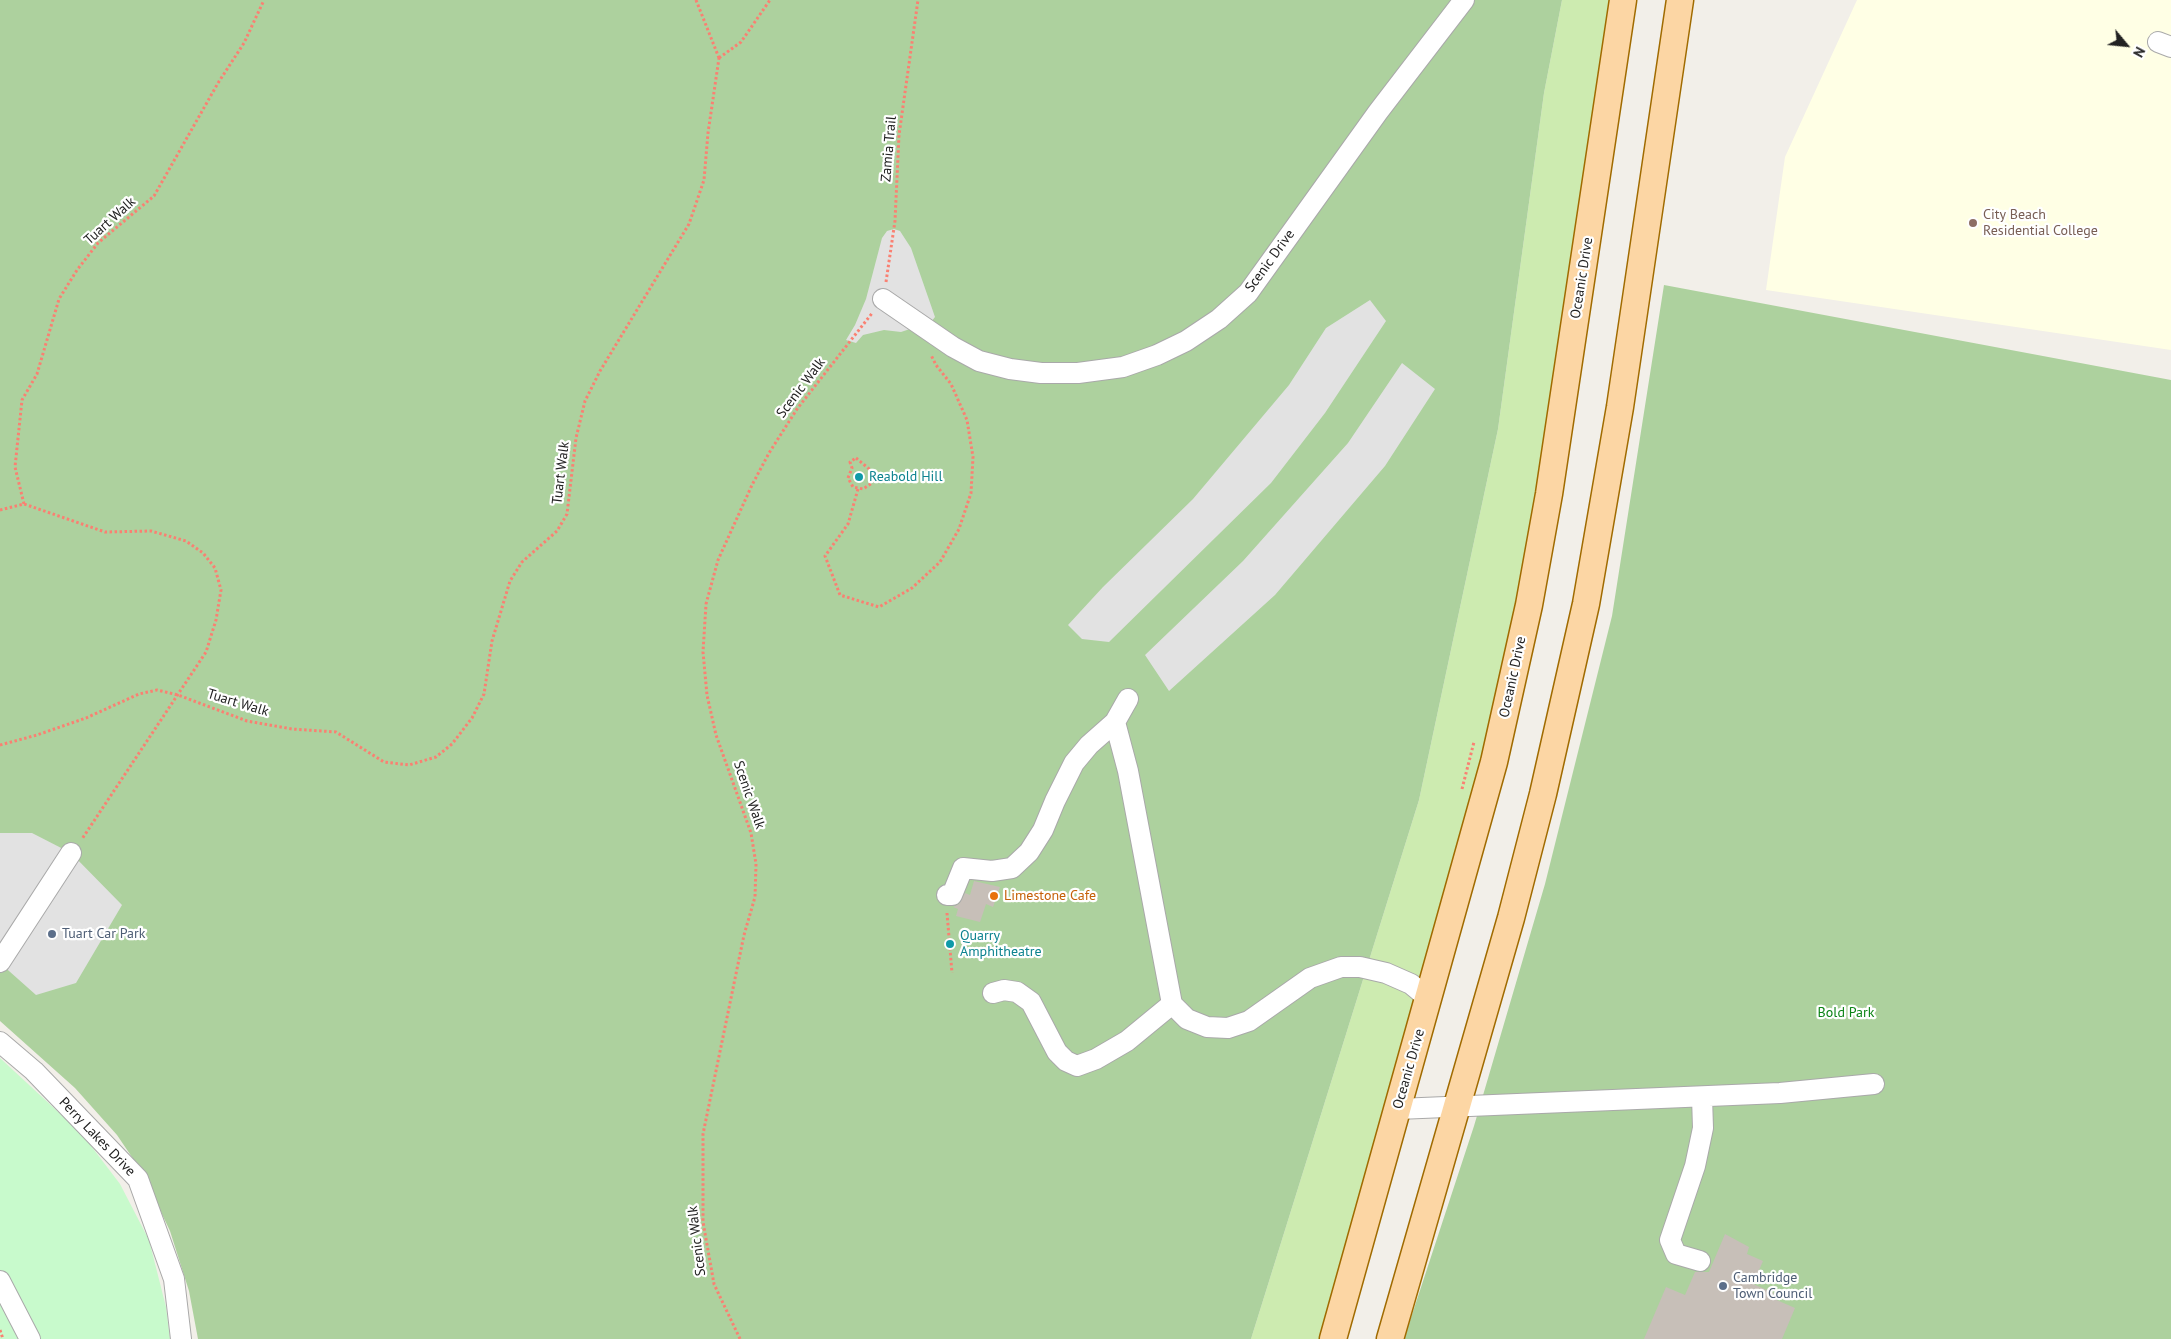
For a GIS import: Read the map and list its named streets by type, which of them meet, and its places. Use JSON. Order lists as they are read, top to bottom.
{
  "streets": {
    "main road": ["Oceanic Drive"],
    "street": ["Scenic Drive", "Perry Lakes Drive"],
    "path": ["Zamia Trail", "Tuart Walk", "Scenic Walk"]
  },
  "crossings": [
    ["Zamia Trail", "Scenic Drive"],
    ["Zamia Trail", "Scenic Walk"],
    ["Scenic Drive", "Scenic Walk"]
  ],
  "parks": ["Bold Park"],
  "places": [
    "City Beach Residential College",
    "Reabold Hill",
    "Limestone Cafe",
    "Tuart Car Park",
    "Quarry Amphitheatre",
    "Cambridge Town Council"
  ],
  "north": "bottom right"
}
